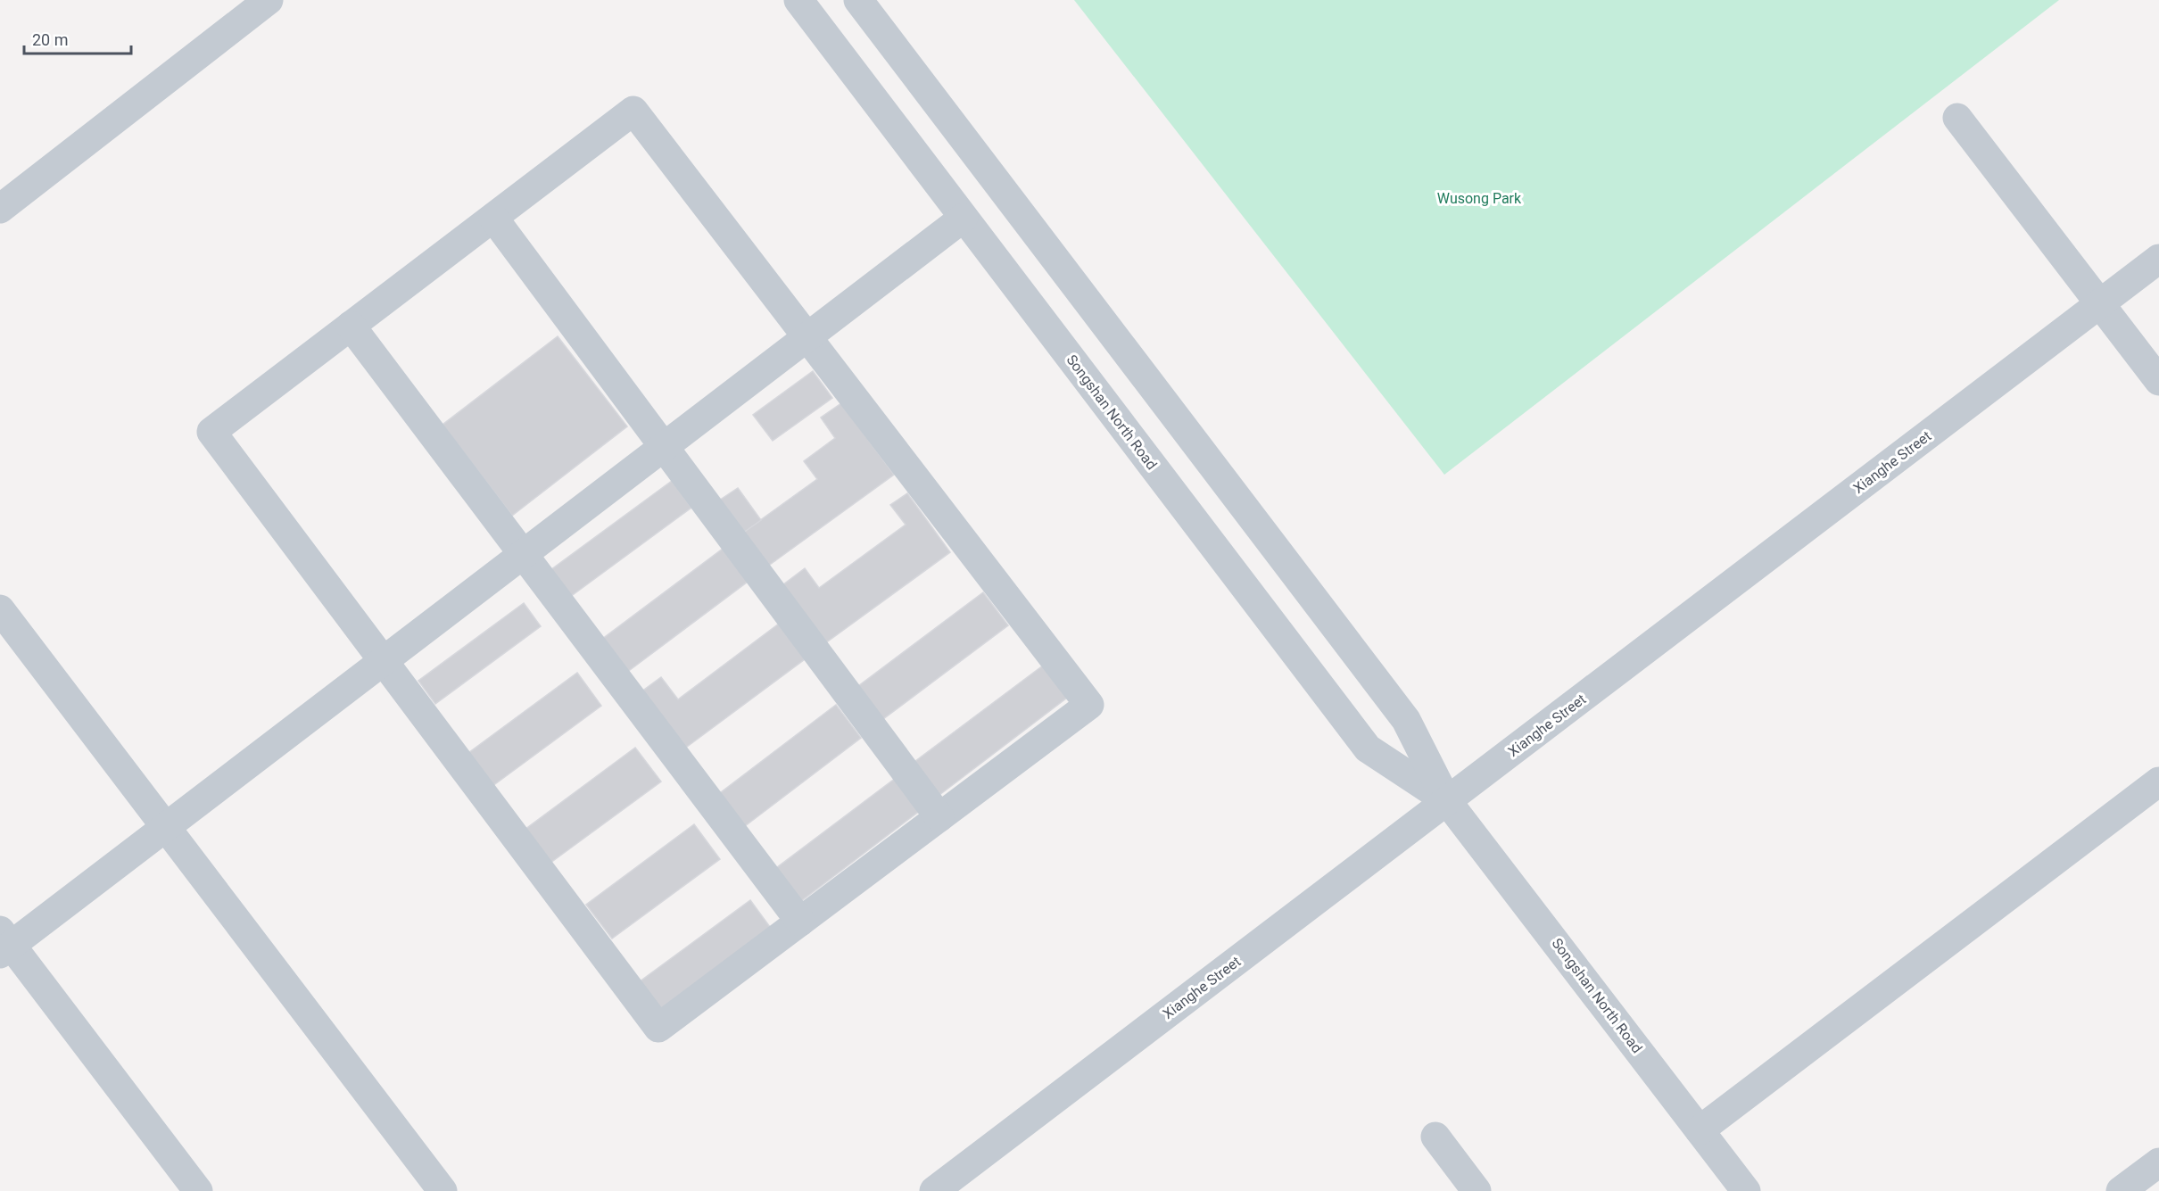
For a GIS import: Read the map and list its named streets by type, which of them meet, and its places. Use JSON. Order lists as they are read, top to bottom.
{
  "streets": {
    "street": ["Songshan North Road", "Xianghe Street"]
  },
  "crossings": [
    ["Songshan North Road", "Xianghe Street"]
  ],
  "parks": ["Wusong Park"],
  "scale_bar": "20 m"
}
